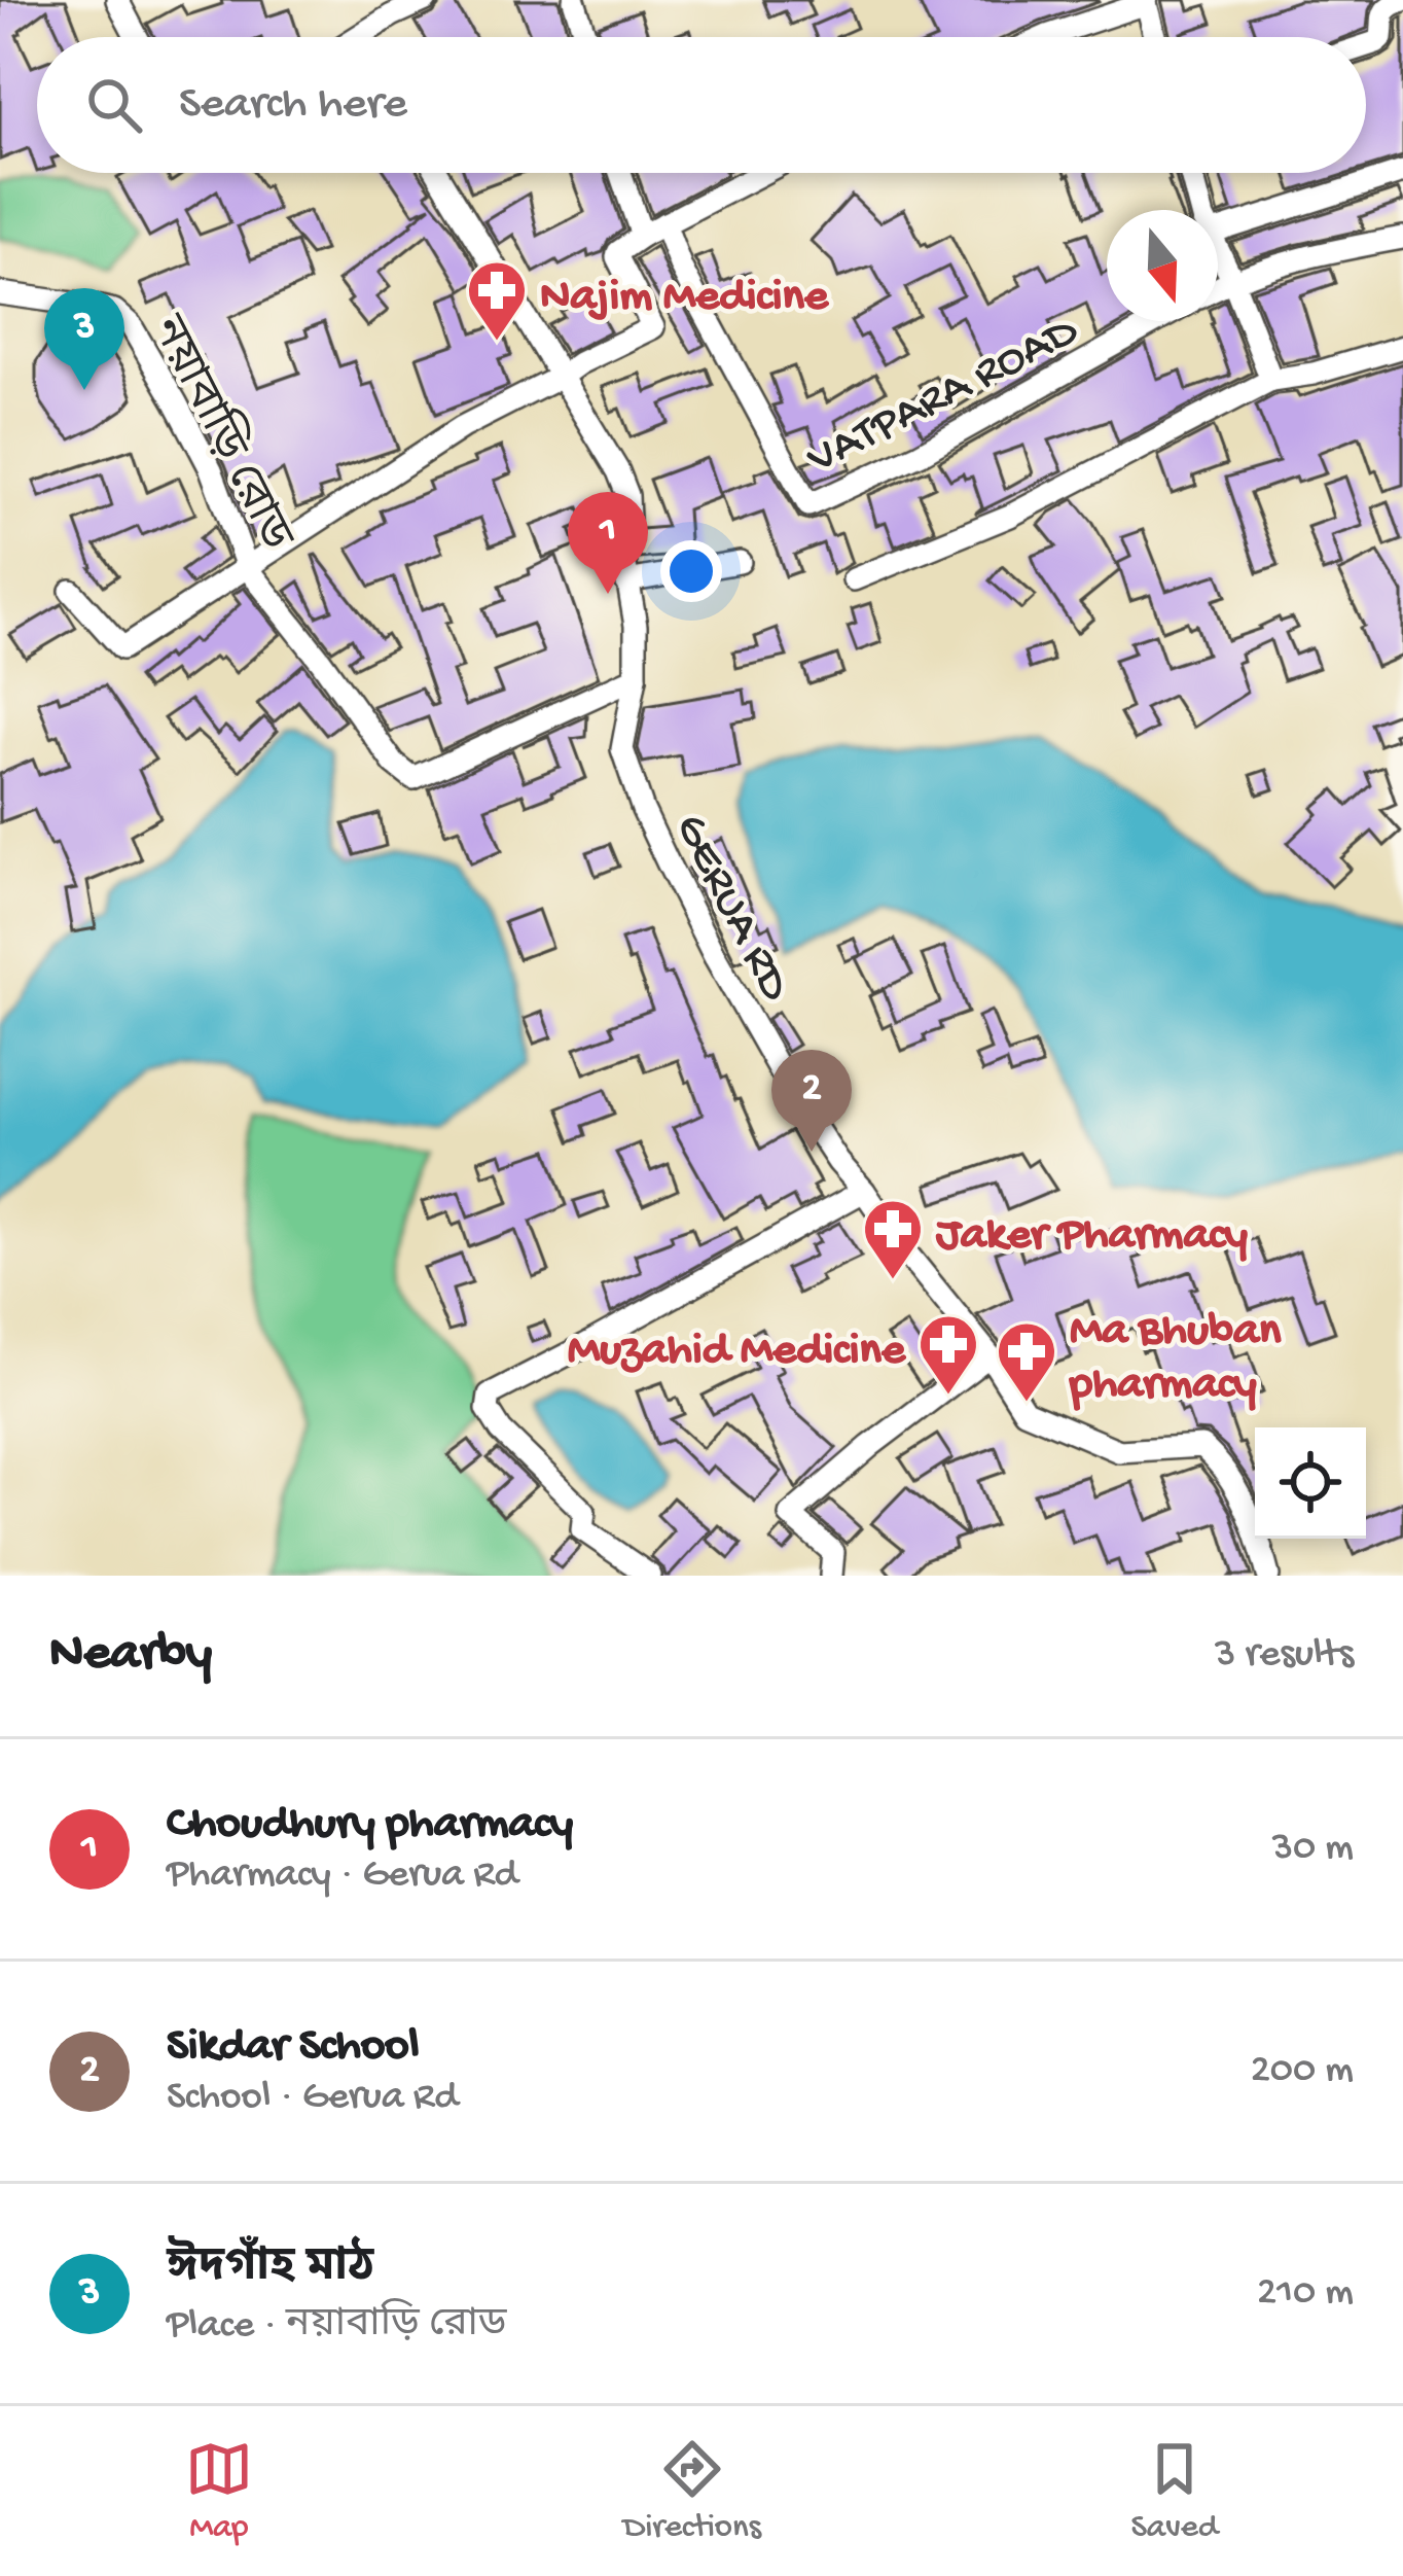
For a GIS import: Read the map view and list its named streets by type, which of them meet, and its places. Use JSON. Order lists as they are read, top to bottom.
{
  "streets": {
    "street": ["VATPARA ROAD", "নয়াবাড়ি রোড", "GERUA RD"]
  },
  "crossings": [
    ["নয়াবাড়ি রোড", "GERUA RD"]
  ],
  "places": {
    "pharmacy": [
      "Najim Medicine",
      "Jaker Pharmacy",
      "Muzahid Medicine",
      "Ma Bhuban pharmacy"
    ]
  },
  "north": "bottom",
  "page": {
    "search": "Search here",
    "pins": ["3", "1", "2"],
    "heading": ["Nearby", "3 results"],
    "list": [
      {
        "mark": "1",
        "name": "Choudhury pharmacy",
        "note": "Pharmacy · Gerua Rd",
        "value": "30 m"
      },
      {
        "mark": "2",
        "name": "Sikdar School",
        "note": "School · Gerua Rd",
        "value": "200 m"
      },
      {
        "mark": "3",
        "name": "ঈদগাঁহ মাঠ",
        "note": "Place · নয়াবাড়ি রোড",
        "value": "210 m"
      }
    ],
    "nav": ["Map", "Directions", "Saved"]
  }
}
